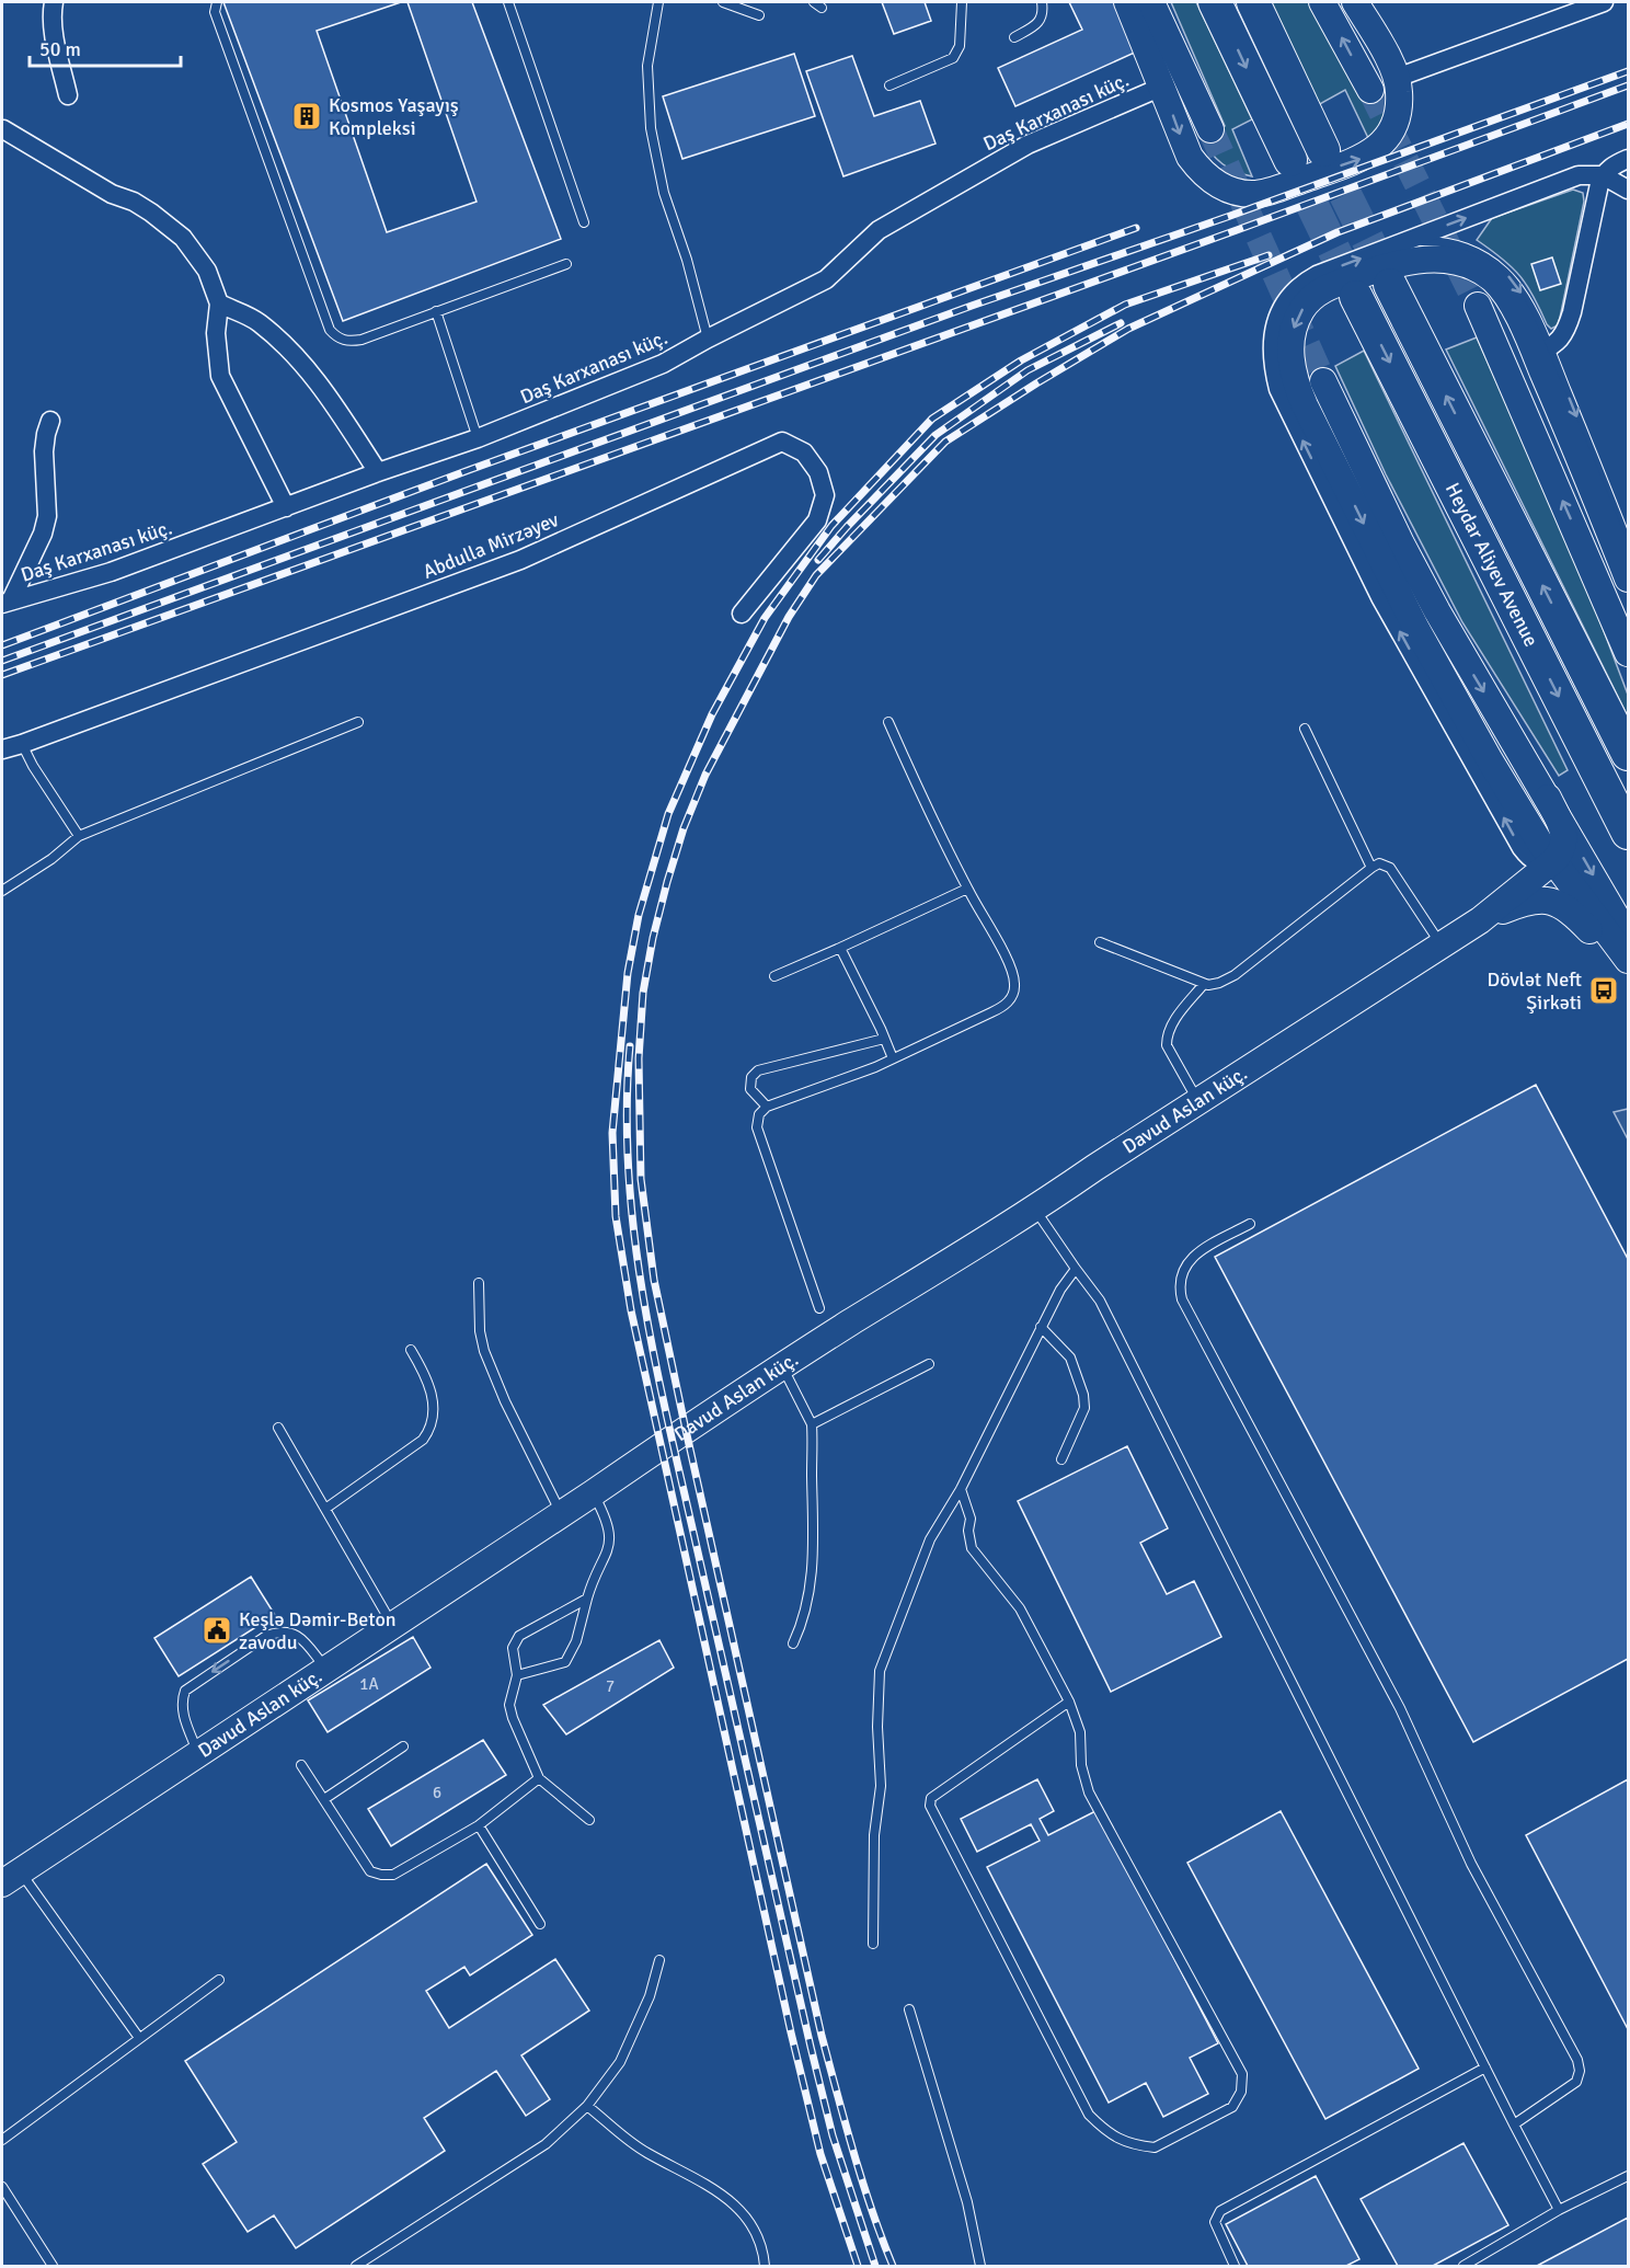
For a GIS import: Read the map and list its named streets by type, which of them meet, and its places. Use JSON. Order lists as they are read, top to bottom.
{
  "streets": {
    "highway": ["Heydar Aliyev Avenue"],
    "main road": ["Davud Aslan küç."],
    "street": ["Daş Karxanası küç.", "Abdulla Mirzəyev"]
  },
  "places": {
    "building": ["Kosmos Yaşayış Kompleksi"],
    "bus stop": ["Dövlət Neft Şirkəti"],
    "public building": ["Keşlə Dəmir-Beton zavodu"]
  },
  "house_numbers": ["1A", "7", "6"],
  "scale_bar": "50 m"
}
